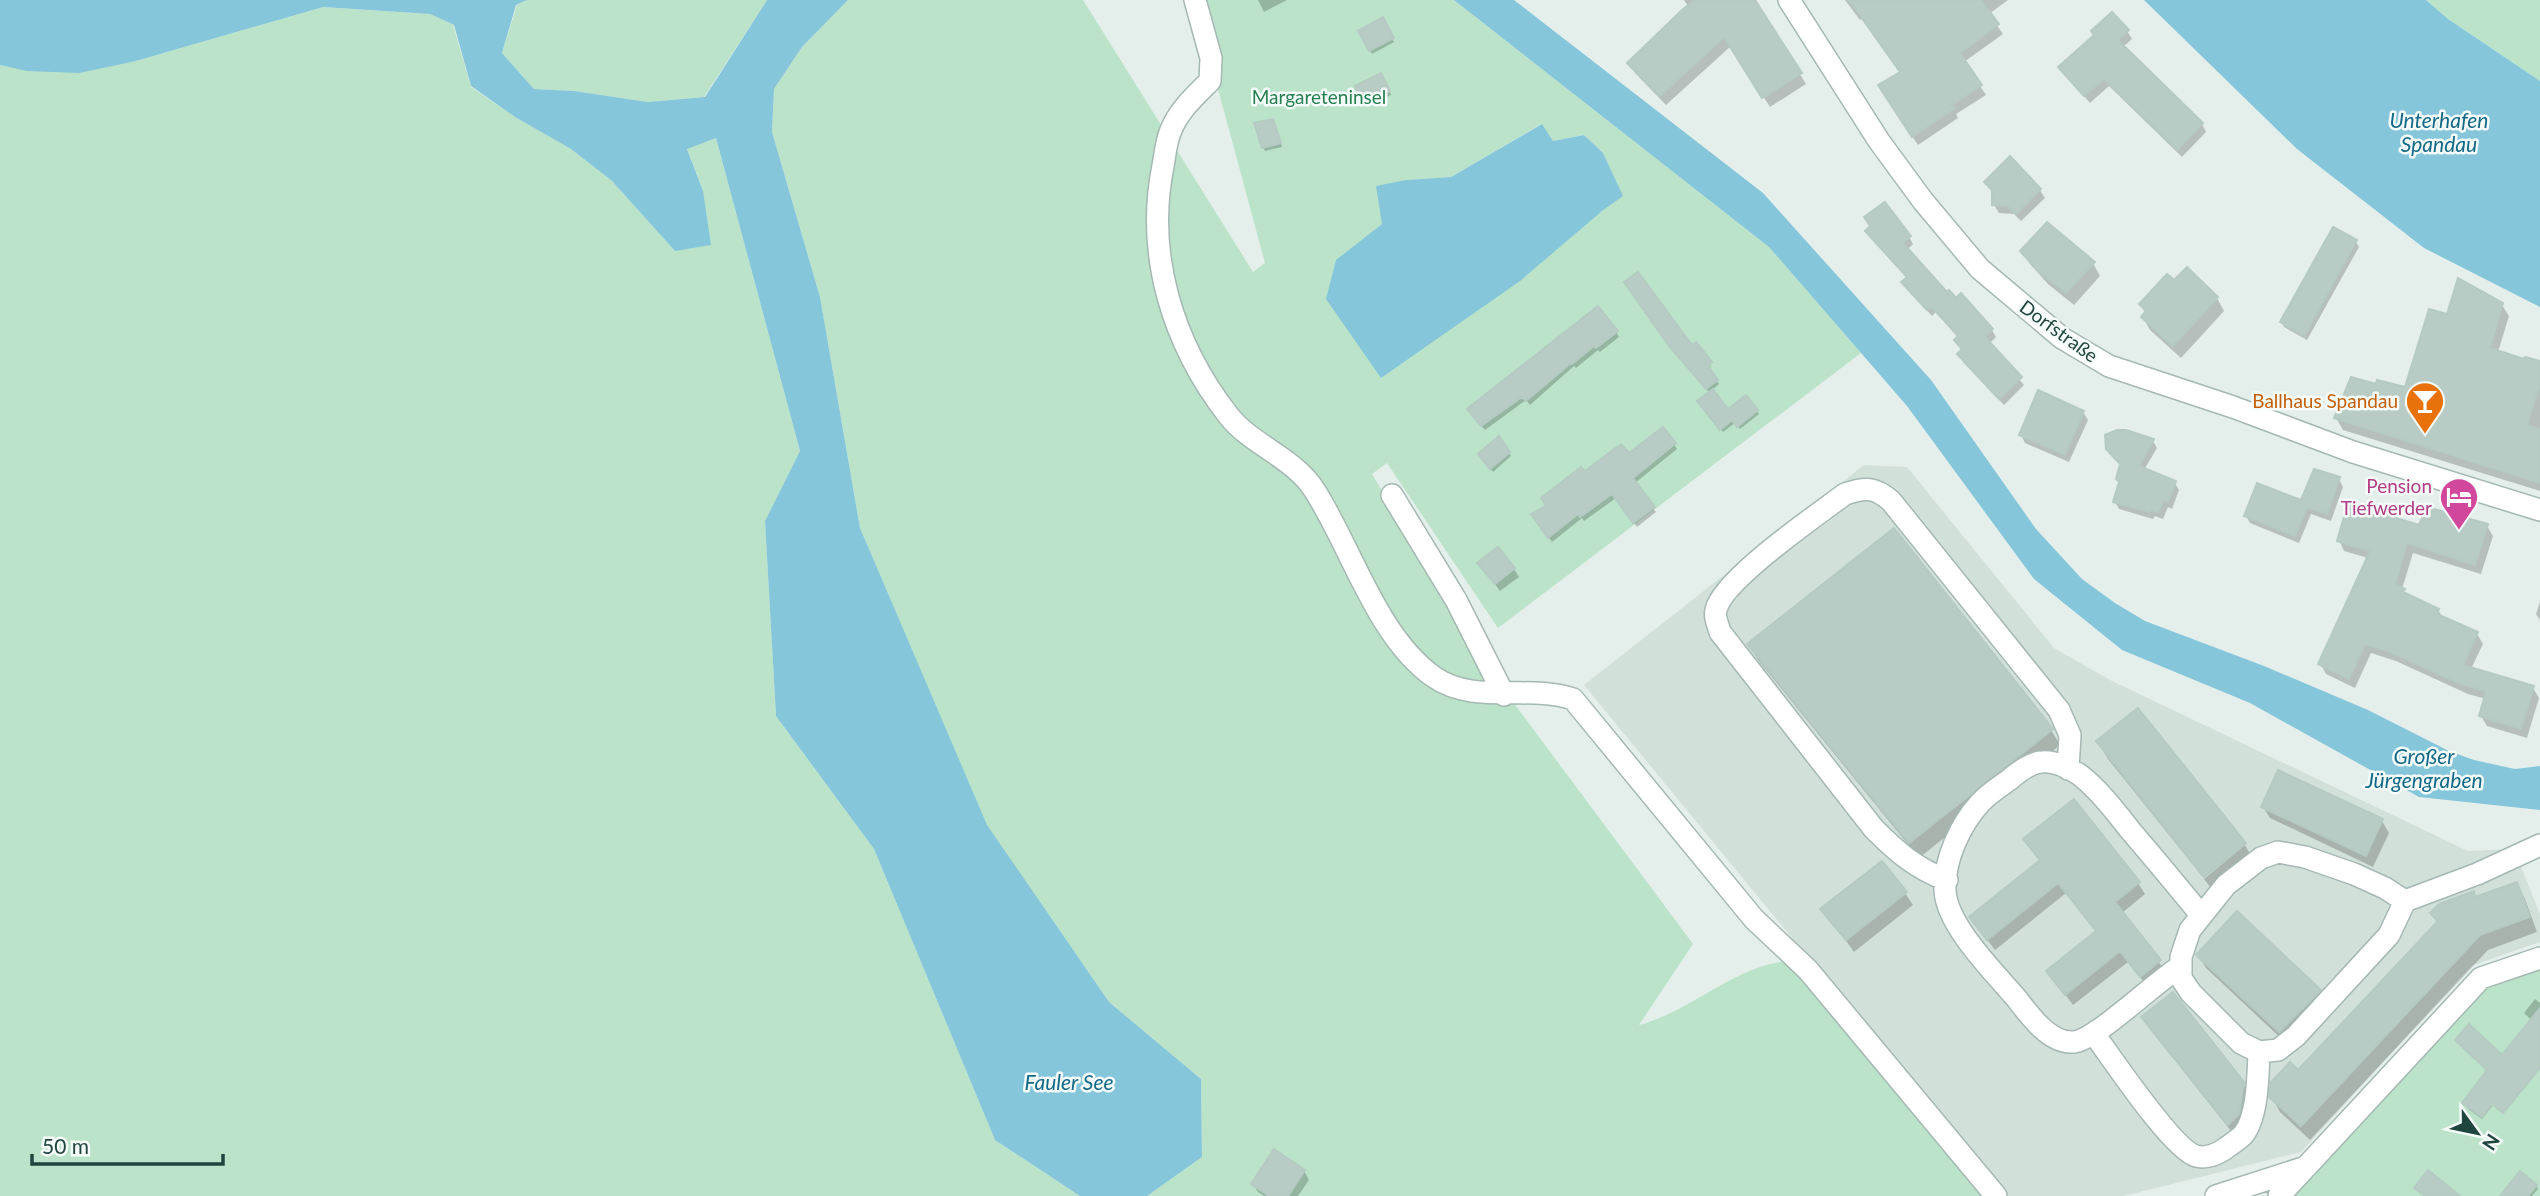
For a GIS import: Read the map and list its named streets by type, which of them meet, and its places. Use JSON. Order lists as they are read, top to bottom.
{
  "streets": {
    "street": ["Dorfstraße"]
  },
  "water": ["Unterhafen Spandau", "Großer Jürgengraben", "Fauler See"],
  "parks": ["Margareteninsel"],
  "places": {
    "bar": ["Ballhaus Spandau"],
    "hotel": ["Pension Tiefwerder"]
  },
  "scale_bar": "50 m",
  "north": "bottom right"
}
